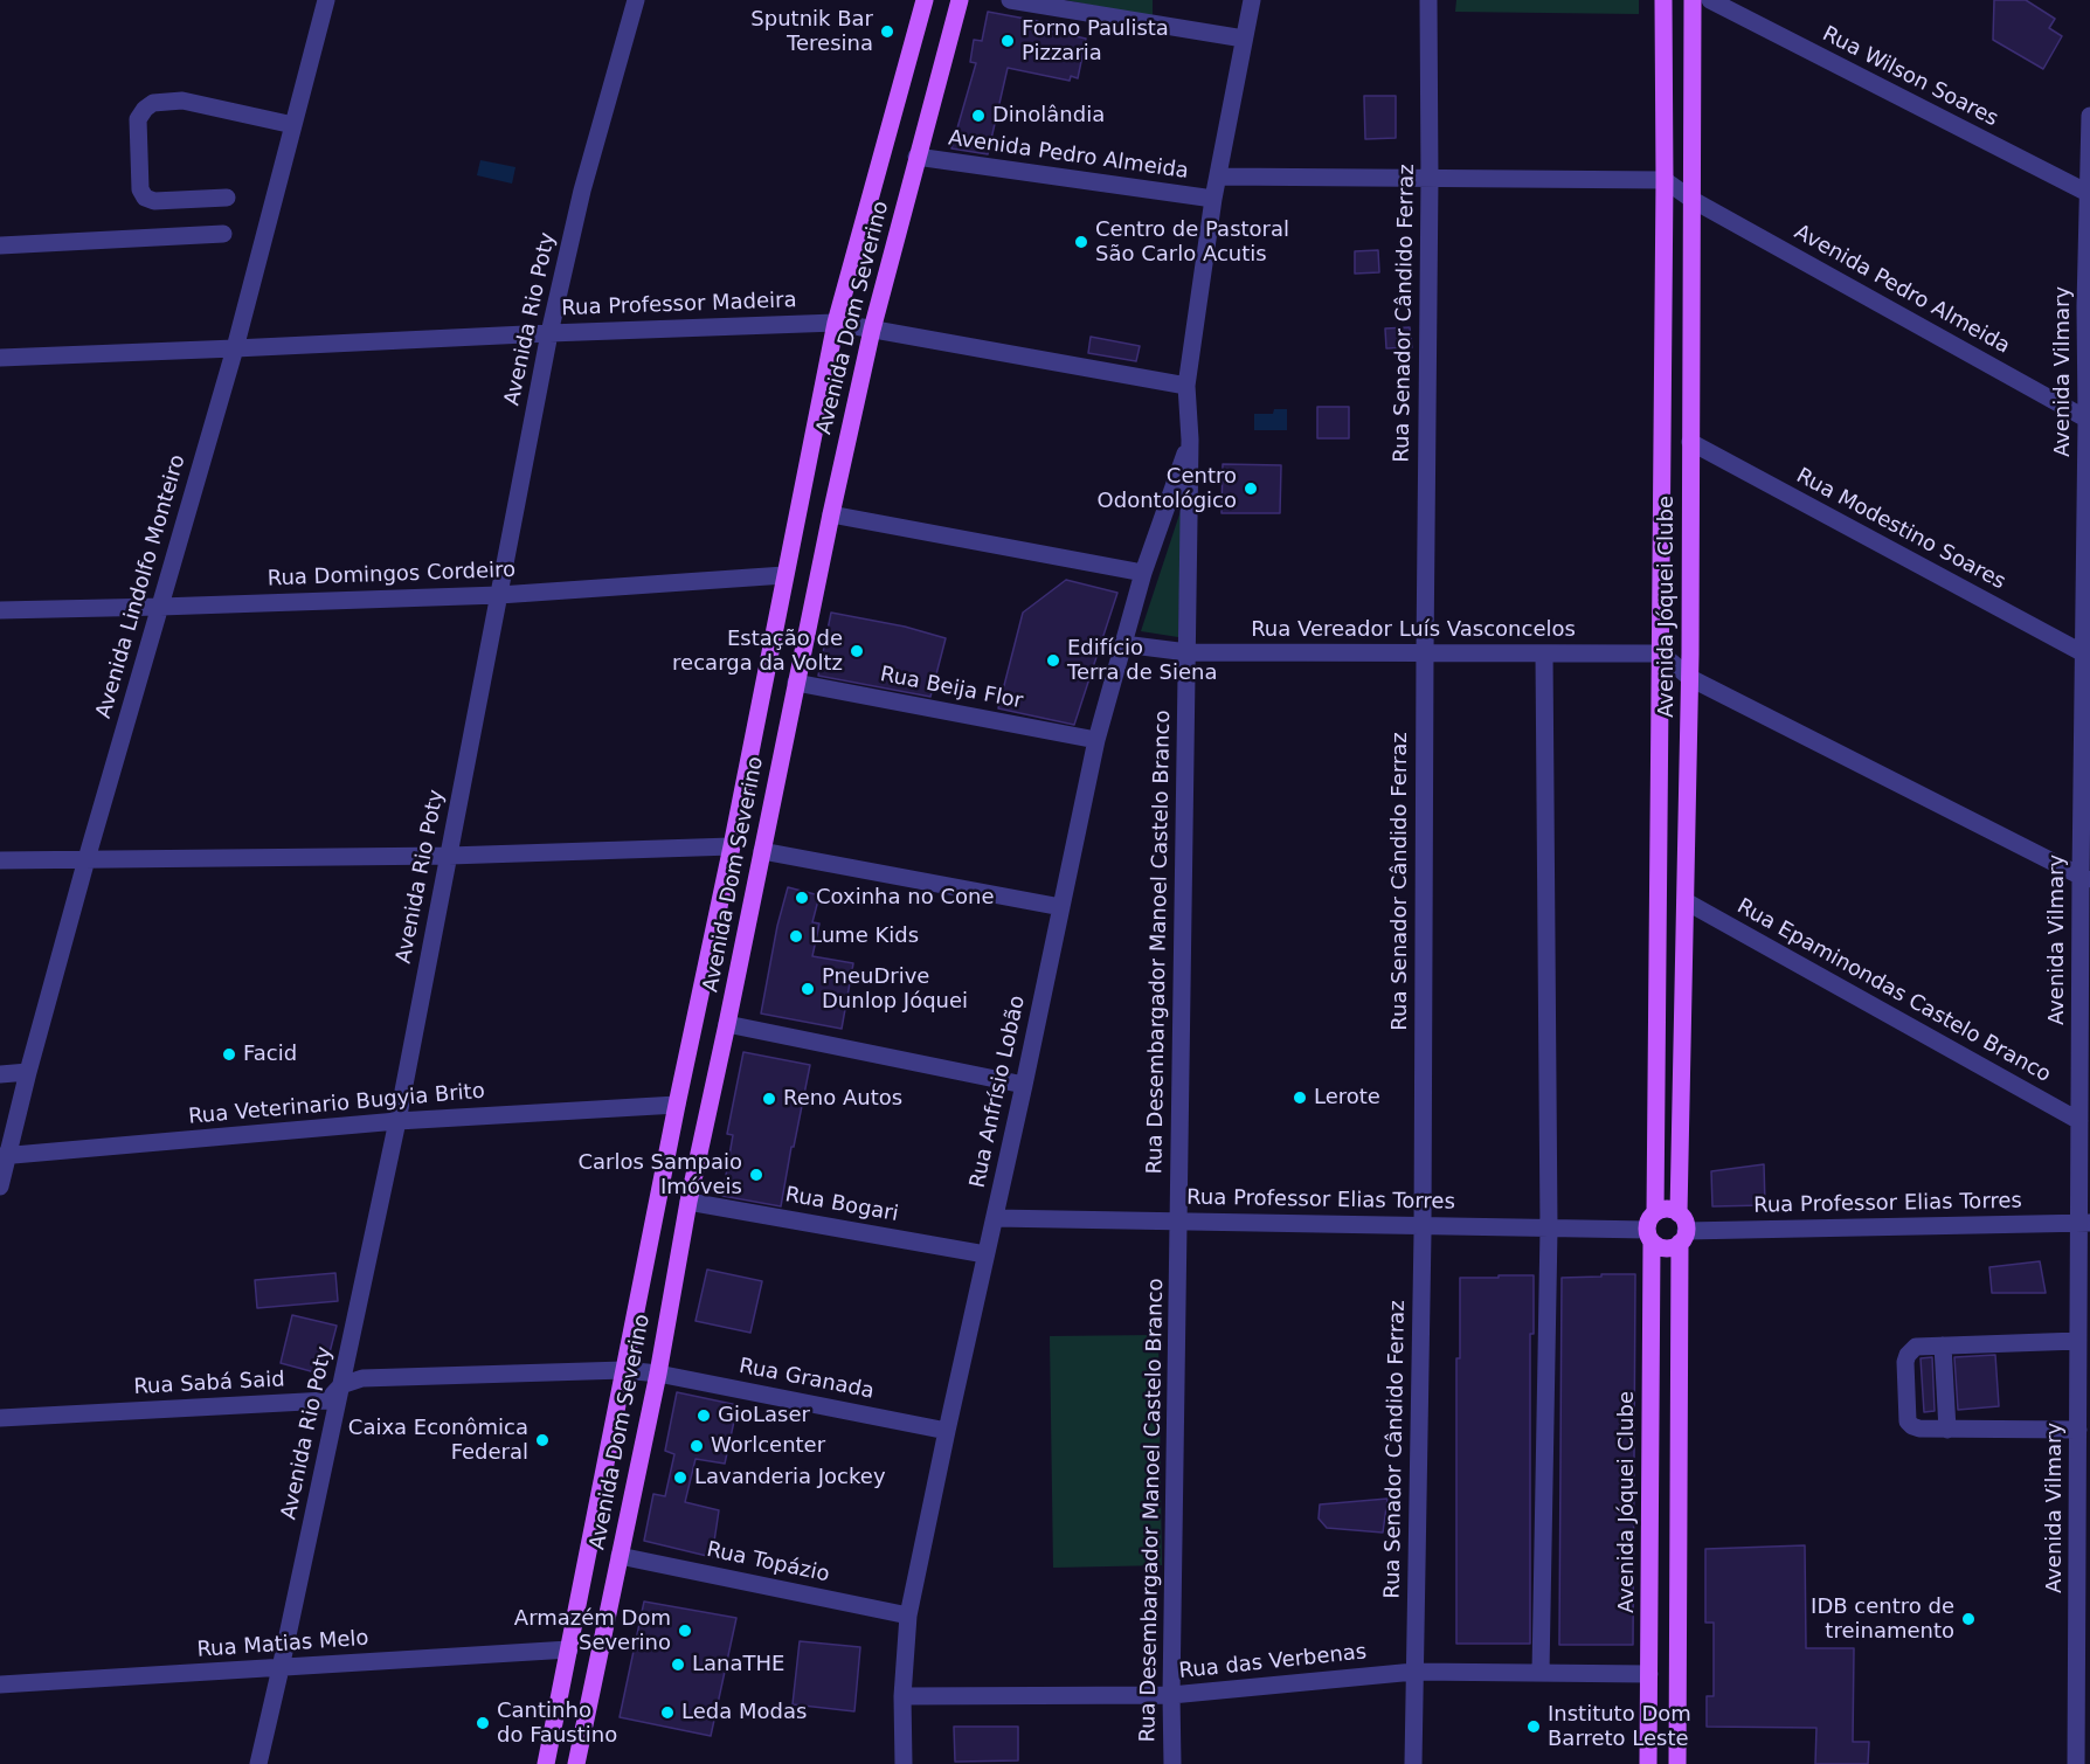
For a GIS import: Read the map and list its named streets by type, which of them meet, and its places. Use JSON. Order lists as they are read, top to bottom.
{
  "streets": {
    "main road": ["Avenida Dom Severino", "Avenida Jóquei Clube"],
    "street": [
      "Rua Wilson Soares",
      "Avenida Pedro Almeida",
      "Rua Professor Madeira",
      "Rua Senador Cândido Ferraz",
      "Avenida Rio Poty",
      "Avenida Vilmary",
      "Rua Modestino Soares",
      "Rua Domingos Cordeiro",
      "Avenida Lindolfo Monteiro",
      "Rua Vereador Luís Vasconcelos",
      "Rua Beija Flor",
      "Rua Desembargador Manoel Castelo Branco",
      "Rua Epaminondas Castelo Branco",
      "Rua Anfrísio Lobão",
      "Rua Veterinario Bugyia Brito",
      "Rua Professor Elias Torres",
      "Rua Bogari",
      "Rua Granada",
      "Rua Sabá Said",
      "Rua Topázio",
      "Rua Matias Melo",
      "Rua das Verbenas"
    ]
  },
  "crossings": [
    ["Rua Wilson Soares", "Avenida Vilmary"],
    ["Avenida Pedro Almeida", "Rua Senador Cândido Ferraz"],
    ["Avenida Pedro Almeida", "Avenida Dom Severino"],
    ["Avenida Pedro Almeida", "Avenida Vilmary"],
    ["Avenida Pedro Almeida", "Avenida Jóquei Clube"],
    ["Avenida Pedro Almeida", "Rua Desembargador Manoel Castelo Branco"],
    ["Rua Professor Madeira", "Avenida Dom Severino"],
    ["Rua Professor Madeira", "Avenida Rio Poty"],
    ["Rua Professor Madeira", "Avenida Lindolfo Monteiro"],
    ["Rua Professor Madeira", "Rua Desembargador Manoel Castelo Branco"],
    ["Rua Senador Cândido Ferraz", "Rua Vereador Luís Vasconcelos"],
    ["Rua Senador Cândido Ferraz", "Rua Professor Elias Torres"],
    ["Rua Senador Cândido Ferraz", "Rua das Verbenas"],
    ["Avenida Dom Severino", "Rua Domingos Cordeiro"],
    ["Avenida Dom Severino", "Rua Beija Flor"],
    ["Avenida Dom Severino", "Rua Veterinario Bugyia Brito"],
    ["Avenida Dom Severino", "Rua Bogari"],
    ["Avenida Dom Severino", "Rua Granada"],
    ["Avenida Dom Severino", "Rua Sabá Said"],
    ["Avenida Dom Severino", "Rua Topázio"],
    ["Avenida Dom Severino", "Rua Matias Melo"],
    ["Avenida Rio Poty", "Rua Domingos Cordeiro"],
    ["Avenida Rio Poty", "Rua Veterinario Bugyia Brito"],
    ["Avenida Rio Poty", "Rua Sabá Said"],
    ["Avenida Rio Poty", "Rua Matias Melo"],
    ["Avenida Vilmary", "Rua Modestino Soares"],
    ["Avenida Vilmary", "Rua Epaminondas Castelo Branco"],
    ["Avenida Vilmary", "Rua Professor Elias Torres"],
    ["Rua Modestino Soares", "Avenida Jóquei Clube"],
    ["Rua Domingos Cordeiro", "Avenida Lindolfo Monteiro"],
    ["Avenida Lindolfo Monteiro", "Rua Veterinario Bugyia Brito"],
    ["Avenida Jóquei Clube", "Rua Vereador Luís Vasconcelos"],
    ["Avenida Jóquei Clube", "Rua Epaminondas Castelo Branco"],
    ["Avenida Jóquei Clube", "Rua Professor Elias Torres"],
    ["Avenida Jóquei Clube", "Rua das Verbenas"],
    ["Rua Vereador Luís Vasconcelos", "Rua Desembargador Manoel Castelo Branco"],
    ["Rua Vereador Luís Vasconcelos", "Rua Anfrísio Lobão"],
    ["Rua Beija Flor", "Rua Anfrísio Lobão"],
    ["Rua Desembargador Manoel Castelo Branco", "Rua Anfrísio Lobão"],
    ["Rua Desembargador Manoel Castelo Branco", "Rua Professor Elias Torres"],
    ["Rua Desembargador Manoel Castelo Branco", "Rua das Verbenas"],
    ["Rua Anfrísio Lobão", "Rua Professor Elias Torres"],
    ["Rua Anfrísio Lobão", "Rua Bogari"],
    ["Rua Anfrísio Lobão", "Rua Granada"],
    ["Rua Anfrísio Lobão", "Rua Topázio"],
    ["Rua Anfrísio Lobão", "Rua das Verbenas"],
    ["Rua Granada", "Rua Sabá Said"]
  ],
  "places": [
    "Sputnik Bar Teresina",
    "Forno Paulista Pizzaria",
    "Dinolândia",
    "Centro de Pastoral São Carlo Acutis",
    "Centro Odontológico",
    "Estação de recarga da Voltz",
    "Edifício Terra de Siena",
    "Coxinha no Cone",
    "Lume Kids",
    "PneuDrive Dunlop Jóquei",
    "Facid",
    "Lerote",
    "Reno Autos",
    "Carlos Sampaio Imóveis",
    "GioLaser",
    "Caixa Econômica Federal",
    "Worlcenter",
    "Lavanderia Jockey",
    "IDB centro de treinamento",
    "Armazém Dom Severino",
    "LanaTHE",
    "Leda Modas",
    "Cantinho do Faustino",
    "Instituto Dom Barreto Leste"
  ]
}
